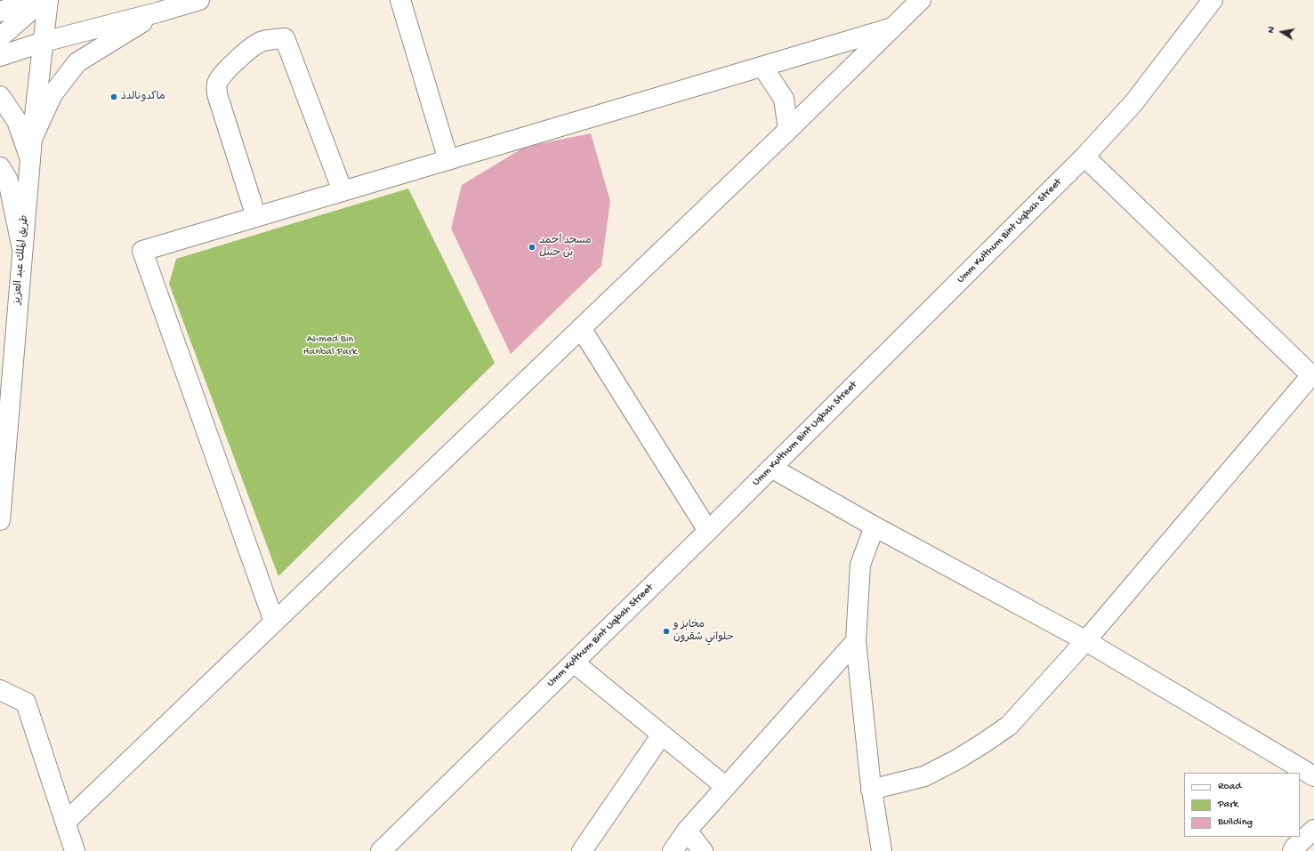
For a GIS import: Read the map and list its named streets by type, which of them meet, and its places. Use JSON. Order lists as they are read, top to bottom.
{
  "streets": {
    "street": ["Umm Kulthum Bint Uqbah Street", "طريق الملك عبد العزيز"]
  },
  "parks": ["Ahmed Bin Hanbal Park"],
  "places": ["ماكدونالدذ", "مسجد أحمد بن حنبل", "مخابز و حلواني شقرون"],
  "legend": ["Road", "Park", "Building"],
  "north": "left"
}
